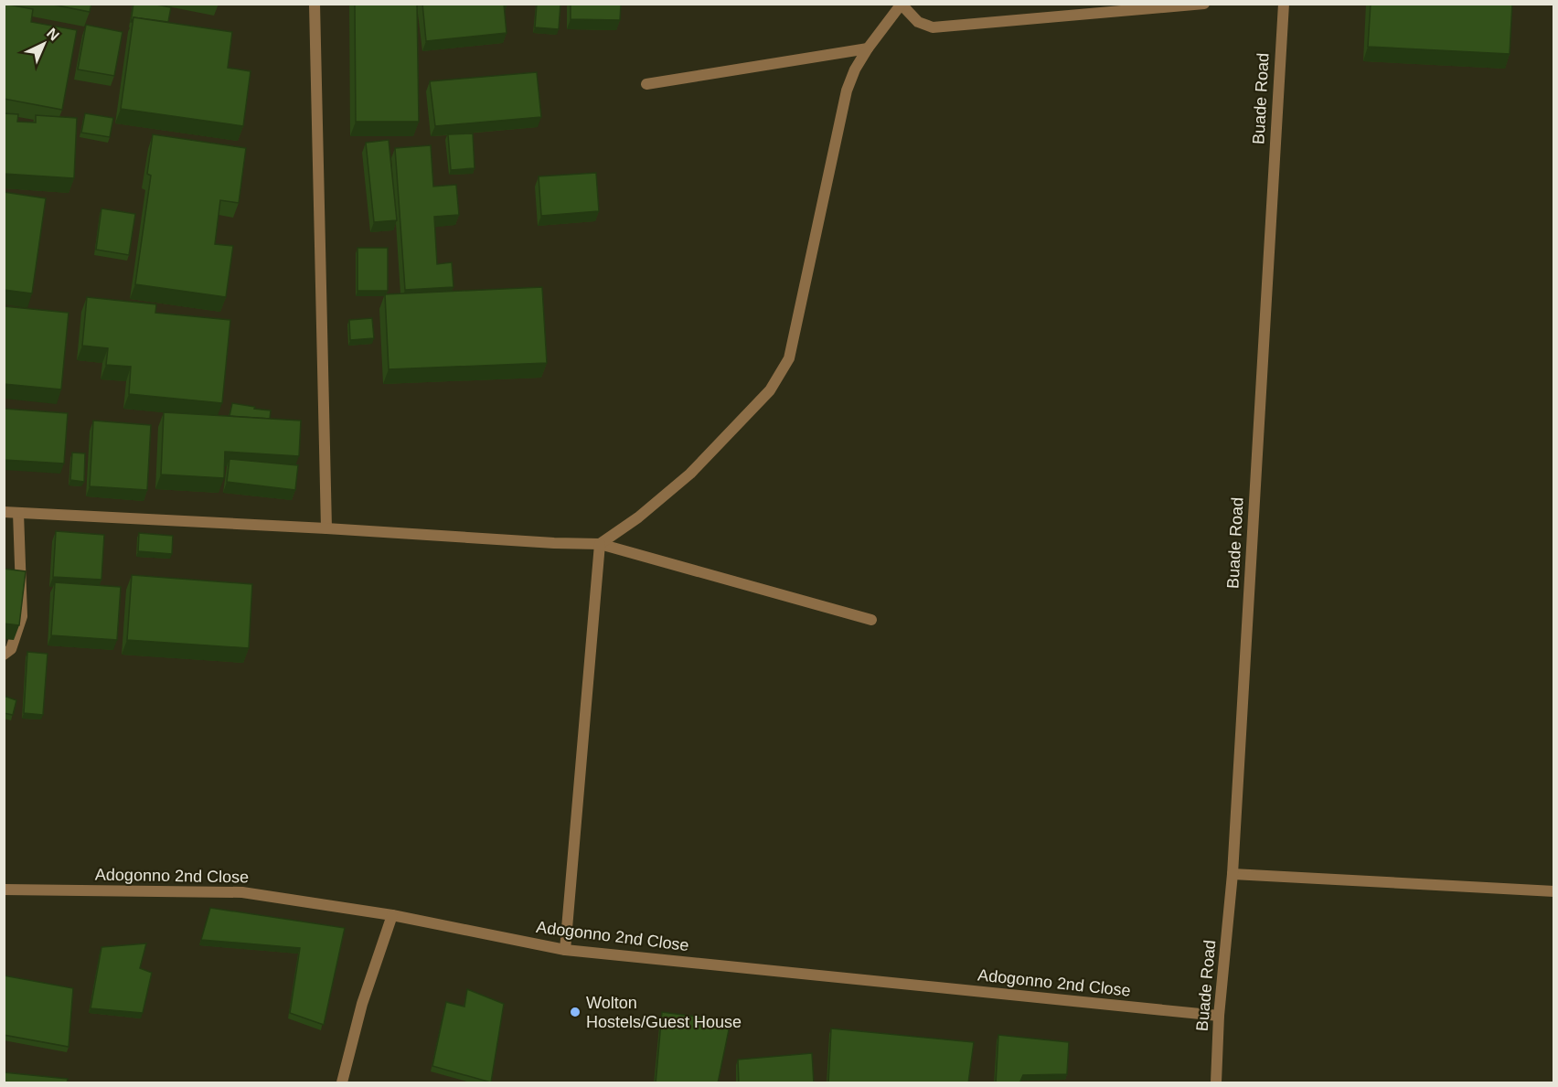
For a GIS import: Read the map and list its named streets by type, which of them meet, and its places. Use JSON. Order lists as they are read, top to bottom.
{
  "streets": {
    "street": ["Buade Road", "Adogonno 2nd Close"]
  },
  "crossings": [
    ["Buade Road", "Adogonno 2nd Close"]
  ],
  "places": ["Wolton Hostels/Guest House"],
  "north": "top right"
}
